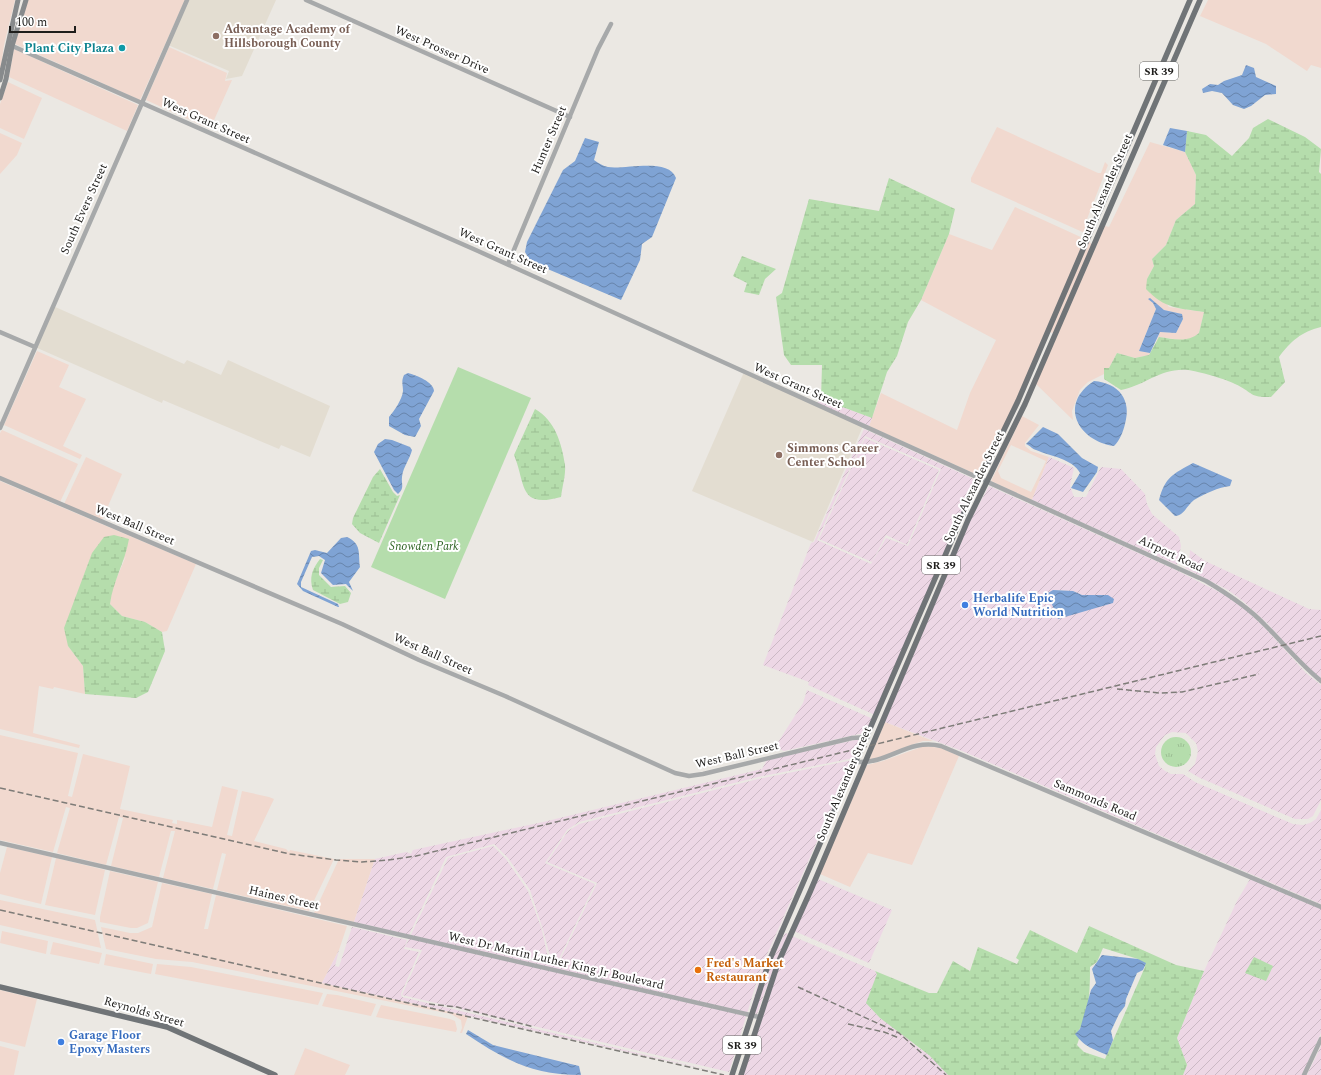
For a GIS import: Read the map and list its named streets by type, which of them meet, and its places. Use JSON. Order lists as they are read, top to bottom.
{
  "streets": {
    "main road": ["SR 39", "South Alexander Street", "Reynolds Street"],
    "street": [
      "West Prosser Drive",
      "West Grant Street",
      "Hunter Street",
      "South Evers Street",
      "West Ball Street",
      "Airport Road",
      "Sammonds Road",
      "Haines Street",
      "West Dr Martin Luther King Jr Boulevard"
    ]
  },
  "crossings": [
    ["West Prosser Drive", "Hunter Street"],
    ["West Grant Street", "Hunter Street"],
    ["West Grant Street", "South Alexander Street"],
    ["West Grant Street", "South Evers Street"],
    ["West Grant Street", "Airport Road"],
    ["South Alexander Street", "West Ball Street"],
    ["South Alexander Street", "Airport Road"],
    ["South Alexander Street", "Sammonds Road"],
    ["South Alexander Street", "West Dr Martin Luther King Jr Boulevard"],
    ["Haines Street", "West Dr Martin Luther King Jr Boulevard"]
  ],
  "parks": ["Snowden Park"],
  "places": [
    "Advantage Academy of Hillsborough County",
    "Plant City Plaza",
    "Simmons Career Center School",
    "Herbalife Epic World Nutrition",
    "Fred's Market Restaurant",
    "Garage Floor Epoxy Masters"
  ],
  "scale_bar": "100 m"
}
